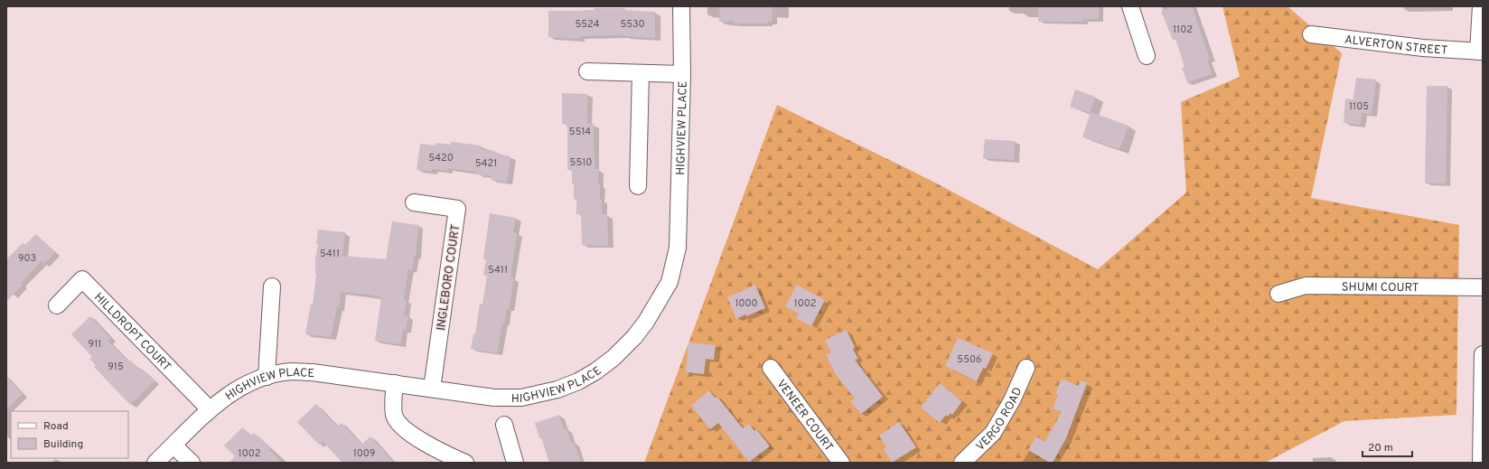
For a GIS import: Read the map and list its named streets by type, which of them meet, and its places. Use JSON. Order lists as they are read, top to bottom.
{
  "streets": {
    "street": [
      "ALVERTON STREET",
      "HIGHVIEW PLACE",
      "INGLEBORO COURT",
      "SHUMI COURT",
      "HILLDROPT COURT",
      "VENEER COURT",
      "VERGO ROAD"
    ]
  },
  "crossings": [
    ["HIGHVIEW PLACE", "INGLEBORO COURT"],
    ["HIGHVIEW PLACE", "HILLDROPT COURT"]
  ],
  "house_numbers": [
    "5524",
    "5530",
    "1102",
    "1105",
    "5514",
    "5420",
    "5510",
    "5421",
    "5411",
    "903",
    "5411",
    "1000",
    "1002",
    "911",
    "5506",
    "915",
    "1002",
    "1009"
  ],
  "legend": ["Road", "Building"],
  "scale_bar": "20 m"
}
